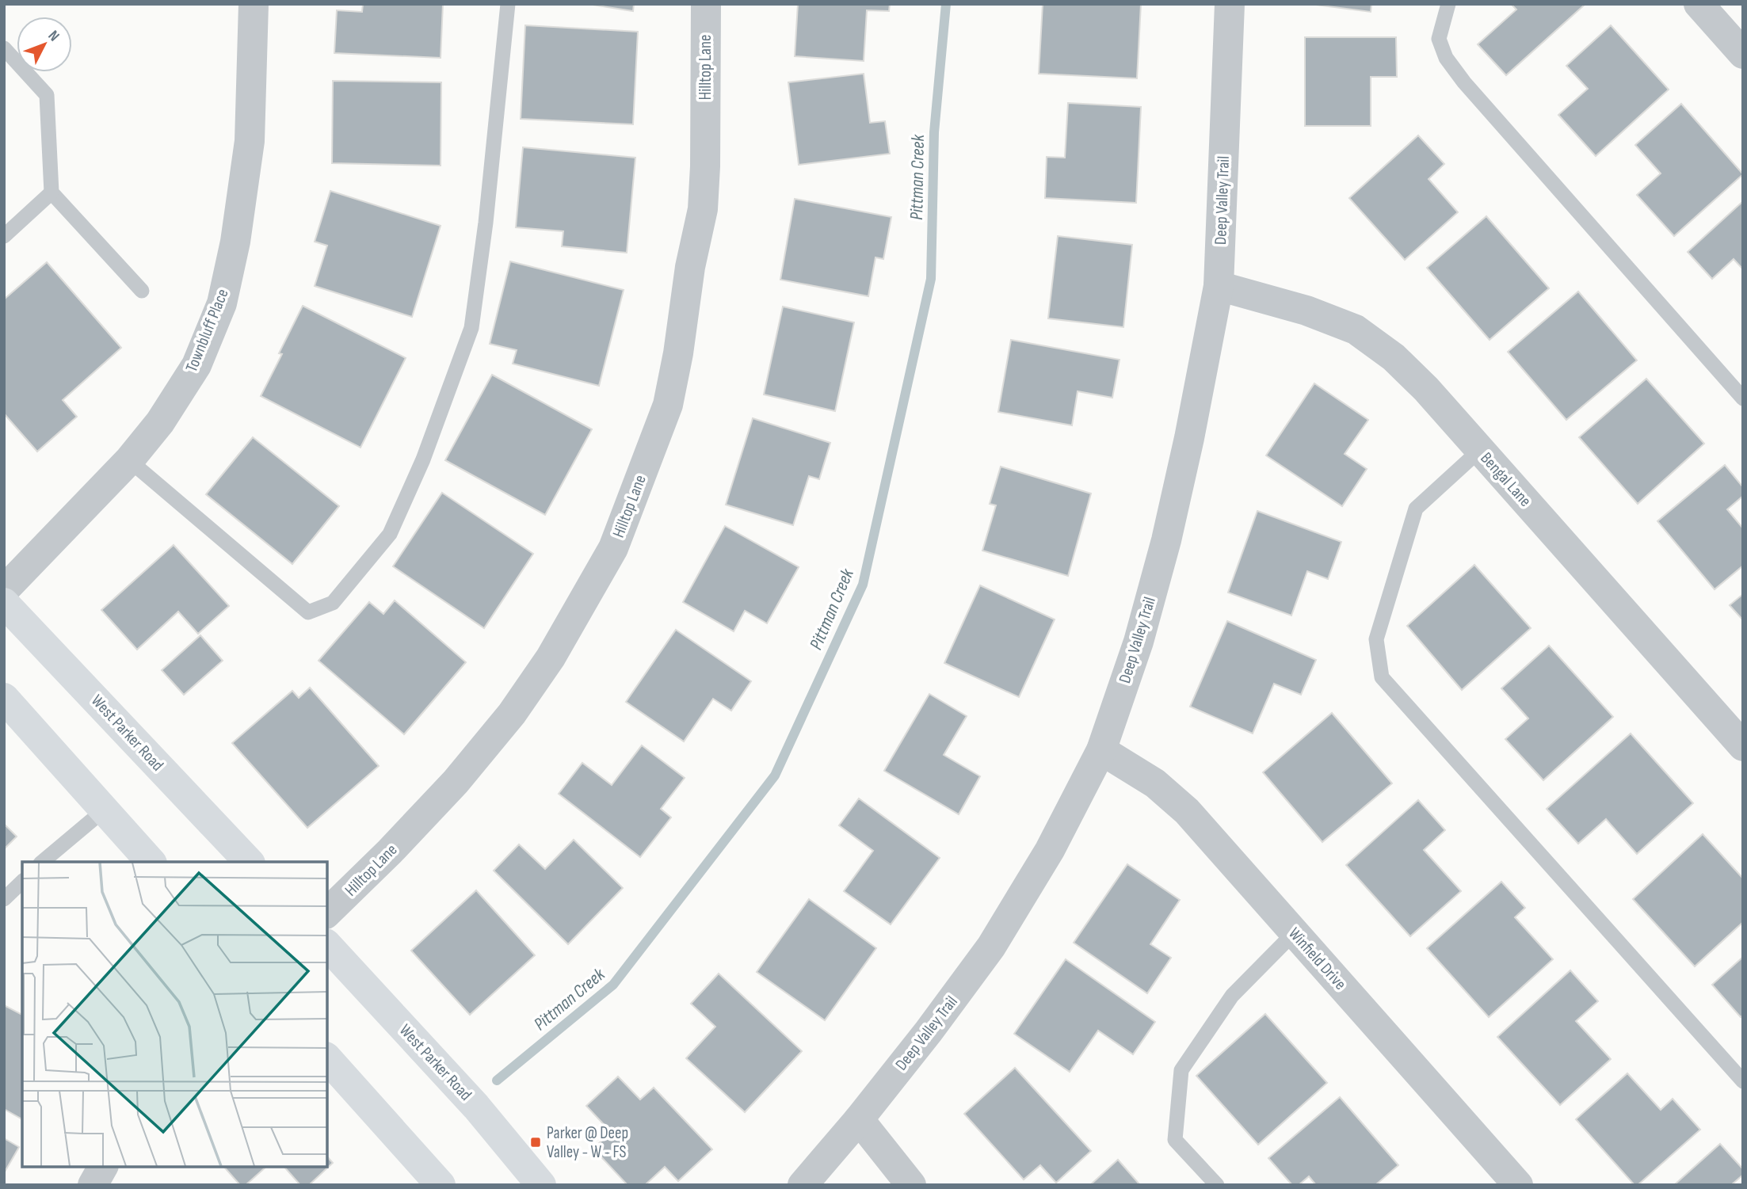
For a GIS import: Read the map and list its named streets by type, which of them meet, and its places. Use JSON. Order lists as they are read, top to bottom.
{
  "streets": {
    "main road": ["West Parker Road"],
    "street": [
      "Hilltop Lane",
      "Deep Valley Trail",
      "Townbluff Place",
      "Bengal Lane",
      "Winfield Drive"
    ]
  },
  "crossings": [
    ["Deep Valley Trail", "Bengal Lane"],
    ["Deep Valley Trail", "Winfield Drive"]
  ],
  "water": ["Pittman Creek"],
  "places": {
    "transit": ["Parker @ Deep Valley - W - FS"]
  },
  "north": "top right"
}
